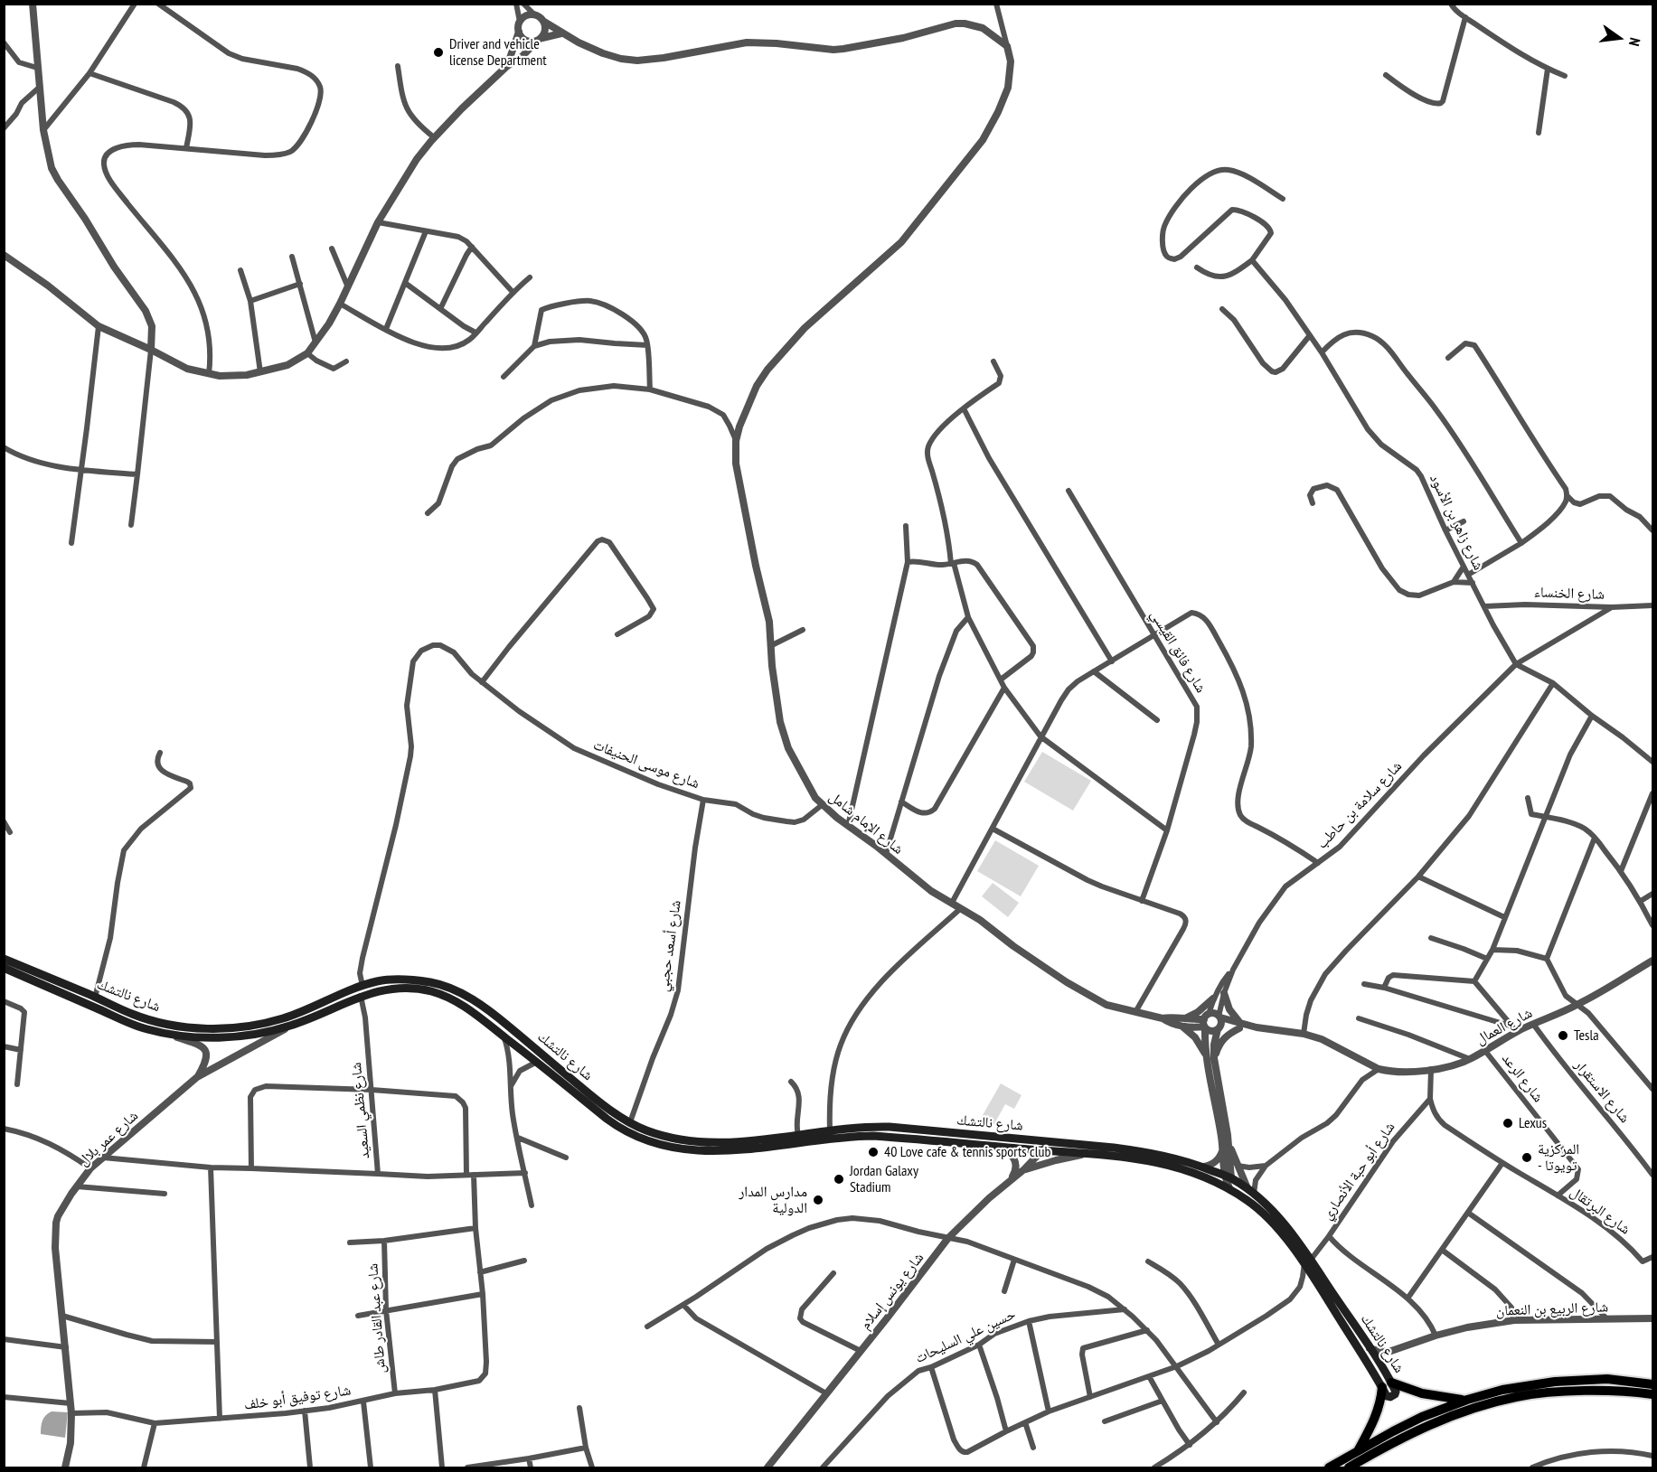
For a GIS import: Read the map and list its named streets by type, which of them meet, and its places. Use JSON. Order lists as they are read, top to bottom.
{
  "streets": {
    "main road": ["شارع نالتشك"],
    "street": [
      "شارع زاهر بن الأسود",
      "شارع الخنساء",
      "شارع فائق القيسي",
      "شارع موسى الحنيفات",
      "شارع سلامة بن حاطب",
      "شارع الإمام شامل",
      "شارع أسعد حجبي",
      "شارع العمال",
      "شارع الرعد",
      "شارع الاستقرار",
      "شارع نظمي السعيد",
      "شارع عمر بلال",
      "شارع أبو حبة الأنصاري",
      "شارع البرتقال",
      "شارع يونس إسلام",
      "شارع الربيع بن النعمان",
      "شارع عبد القادر طاش",
      "حسين علي السليحات",
      "شارع توفيق أبو خلف"
    ]
  },
  "crossings": [
    ["شارع زاهر بن الأسود", "شارع الخنساء"],
    ["شارع زاهر بن الأسود", "شارع سلامة بن حاطب"],
    ["شارع الخنساء", "شارع سلامة بن حاطب"],
    ["شارع موسى الحنيفات", "شارع الإمام شامل"],
    ["شارع موسى الحنيفات", "شارع أسعد حجبي"],
    ["شارع موسى الحنيفات", "شارع نالتشك"],
    ["شارع سلامة بن حاطب", "شارع الإمام شامل"],
    ["شارع سلامة بن حاطب", "شارع نالتشك"],
    ["شارع أسعد حجبي", "شارع نالتشك"],
    ["شارع نالتشك", "شارع نظمي السعيد"],
    ["شارع نالتشك", "شارع عمر بلال"],
    ["شارع نالتشك", "شارع أبو حبة الأنصاري"],
    ["شارع نالتشك", "شارع يونس إسلام"],
    ["شارع نالتشك", "شارع الربيع بن النعمان"],
    ["شارع العمال", "شارع الرعد"],
    ["شارع العمال", "شارع الاستقرار"],
    ["شارع الرعد", "شارع البرتقال"],
    ["شارع عمر بلال", "شارع توفيق أبو خلف"],
    ["شارع عبد القادر طاش", "شارع توفيق أبو خلف"]
  ],
  "places": [
    "Driver and vehicle license Department",
    "Tesla",
    "Lexus",
    "40 Love cafe & tennis sports club",
    "المركزية - تويوتا",
    "Jordan Galaxy Stadium",
    "مدارس المدار الدولية"
  ],
  "north": "right"
}
